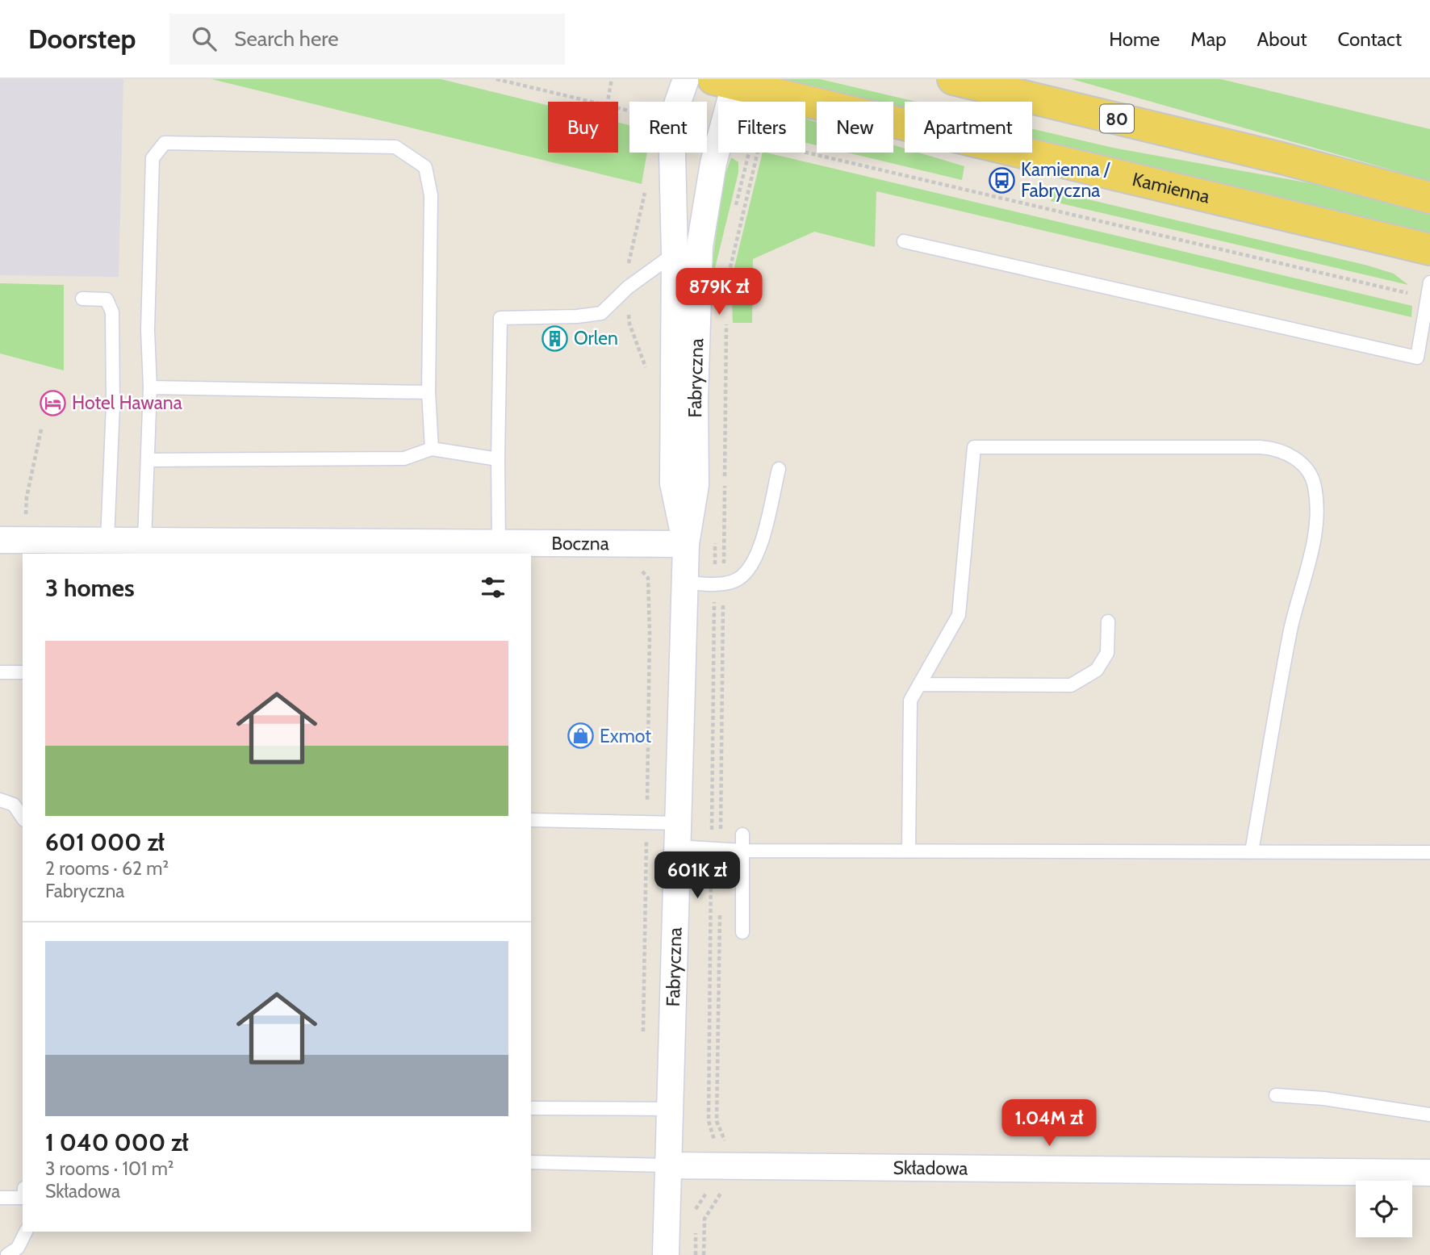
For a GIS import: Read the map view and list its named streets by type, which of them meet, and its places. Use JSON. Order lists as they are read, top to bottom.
{
  "streets": {
    "main road": ["80", "Kamienna"],
    "street": ["Fabryczna", "Boczna", "Składowa"]
  },
  "crossings": [
    ["Kamienna", "Fabryczna"],
    ["Fabryczna", "Boczna"],
    ["Fabryczna", "Składowa"]
  ],
  "places": {
    "bus stop": ["Kamienna / Fabryczna"],
    "building": ["Orlen"],
    "hotel": ["Hotel Hawana"],
    "shop": ["Exmot"]
  },
  "page": {
    "header": "Doorstep",
    "search": "Search here",
    "nav": [
      "Home",
      "Map",
      "About",
      "Contact"
    ],
    "chip": [
      "Buy",
      "Rent",
      "Filters",
      "New",
      "Apartment"
    ],
    "price": ["879K zł", "601K zł", "1.04M zł"],
    "heading": "3 homes",
    "list": [
      {
        "name": "601 000 zł",
        "note": "2 rooms · 62 m² · Fabryczna"
      },
      {
        "name": "1 040 000 zł",
        "note": "3 rooms · 101 m² · Składowa"
      }
    ]
  }
}
